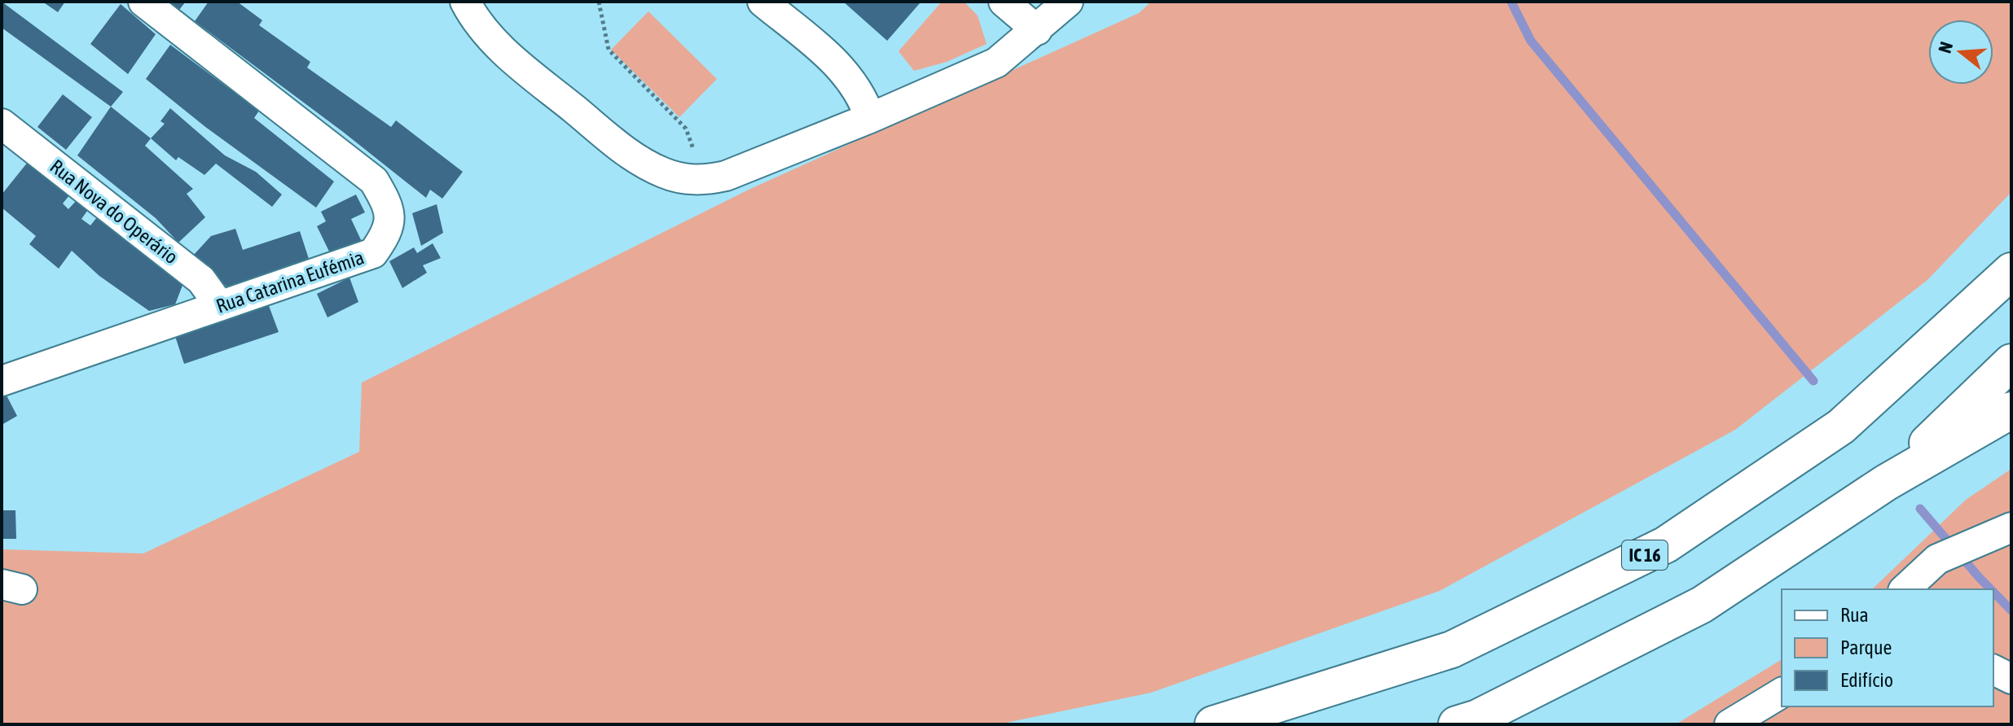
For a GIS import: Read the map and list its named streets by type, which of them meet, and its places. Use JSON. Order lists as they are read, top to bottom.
{
  "streets": {
    "highway": ["IC 16"],
    "street": ["Rua Nova do Operário", "Rua Catarina Eufémia"]
  },
  "crossings": [
    ["Rua Nova do Operário", "Rua Catarina Eufémia"]
  ],
  "legend": ["Rua", "Parque", "Edifício"],
  "north": "left"
}
